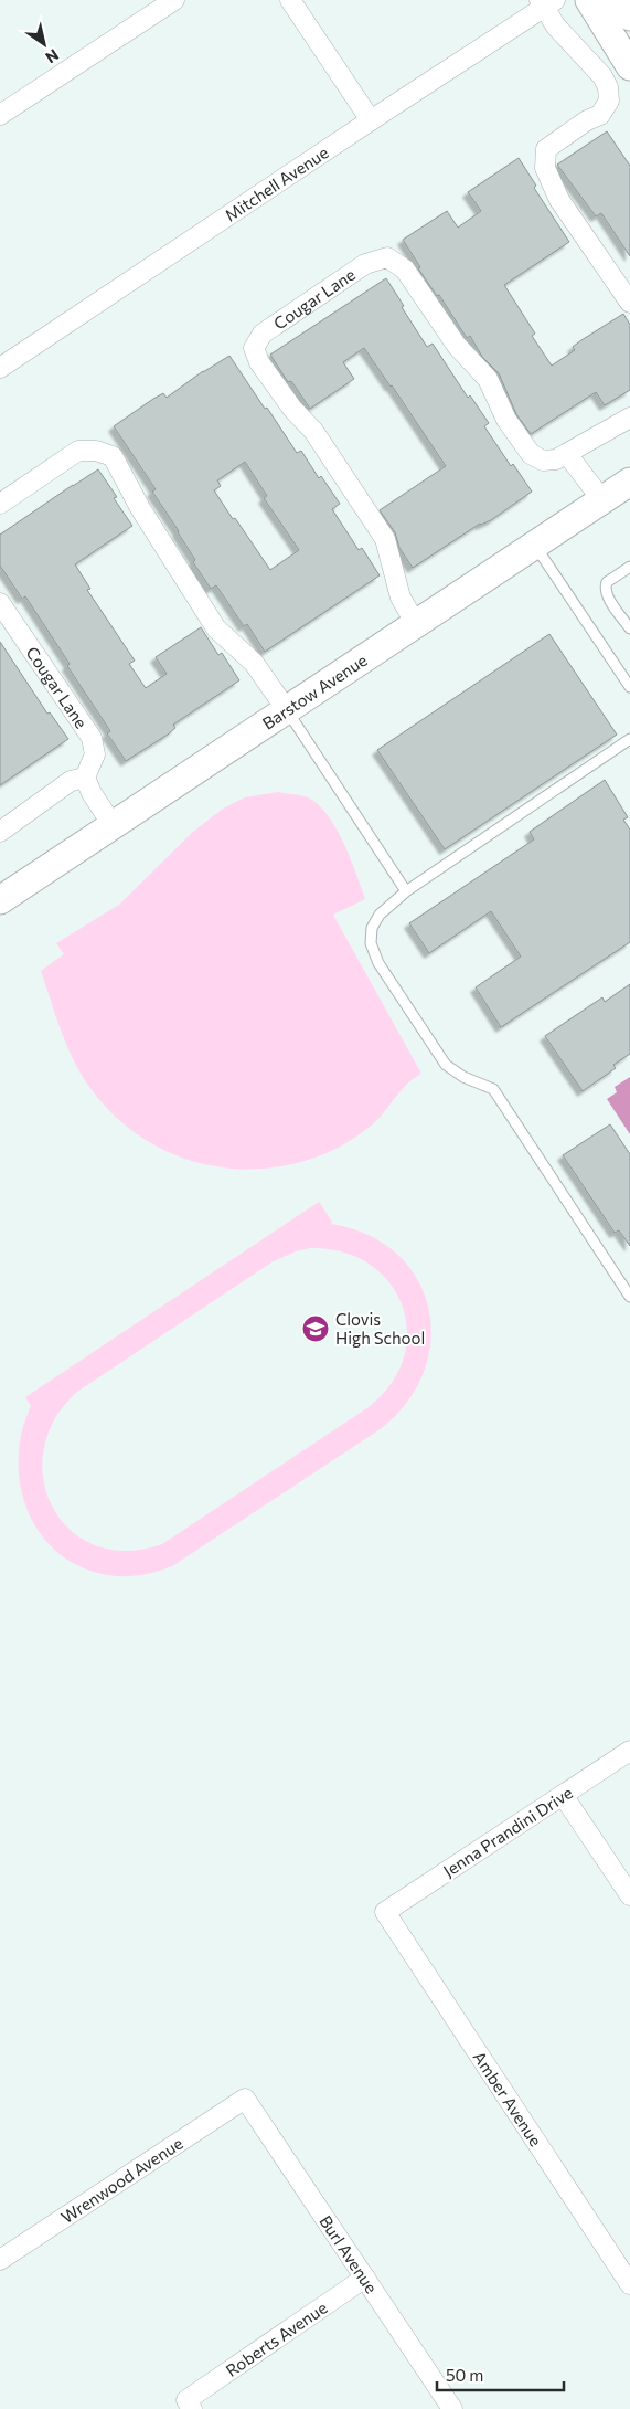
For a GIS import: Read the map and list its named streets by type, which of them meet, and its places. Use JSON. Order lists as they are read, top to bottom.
{
  "streets": {
    "street": [
      "Mitchell Avenue",
      "Cougar Lane",
      "Barstow Avenue",
      "Jenna Prandini Drive",
      "Amber Avenue",
      "Wrenwood Avenue",
      "Burl Avenue",
      "Roberts Avenue"
    ]
  },
  "crossings": [
    ["Cougar Lane", "Barstow Avenue"],
    ["Jenna Prandini Drive", "Amber Avenue"],
    ["Wrenwood Avenue", "Burl Avenue"],
    ["Burl Avenue", "Roberts Avenue"]
  ],
  "places": {
    "school or university": ["Clovis High School"]
  },
  "scale_bar": "50 m",
  "north": "bottom right"
}
